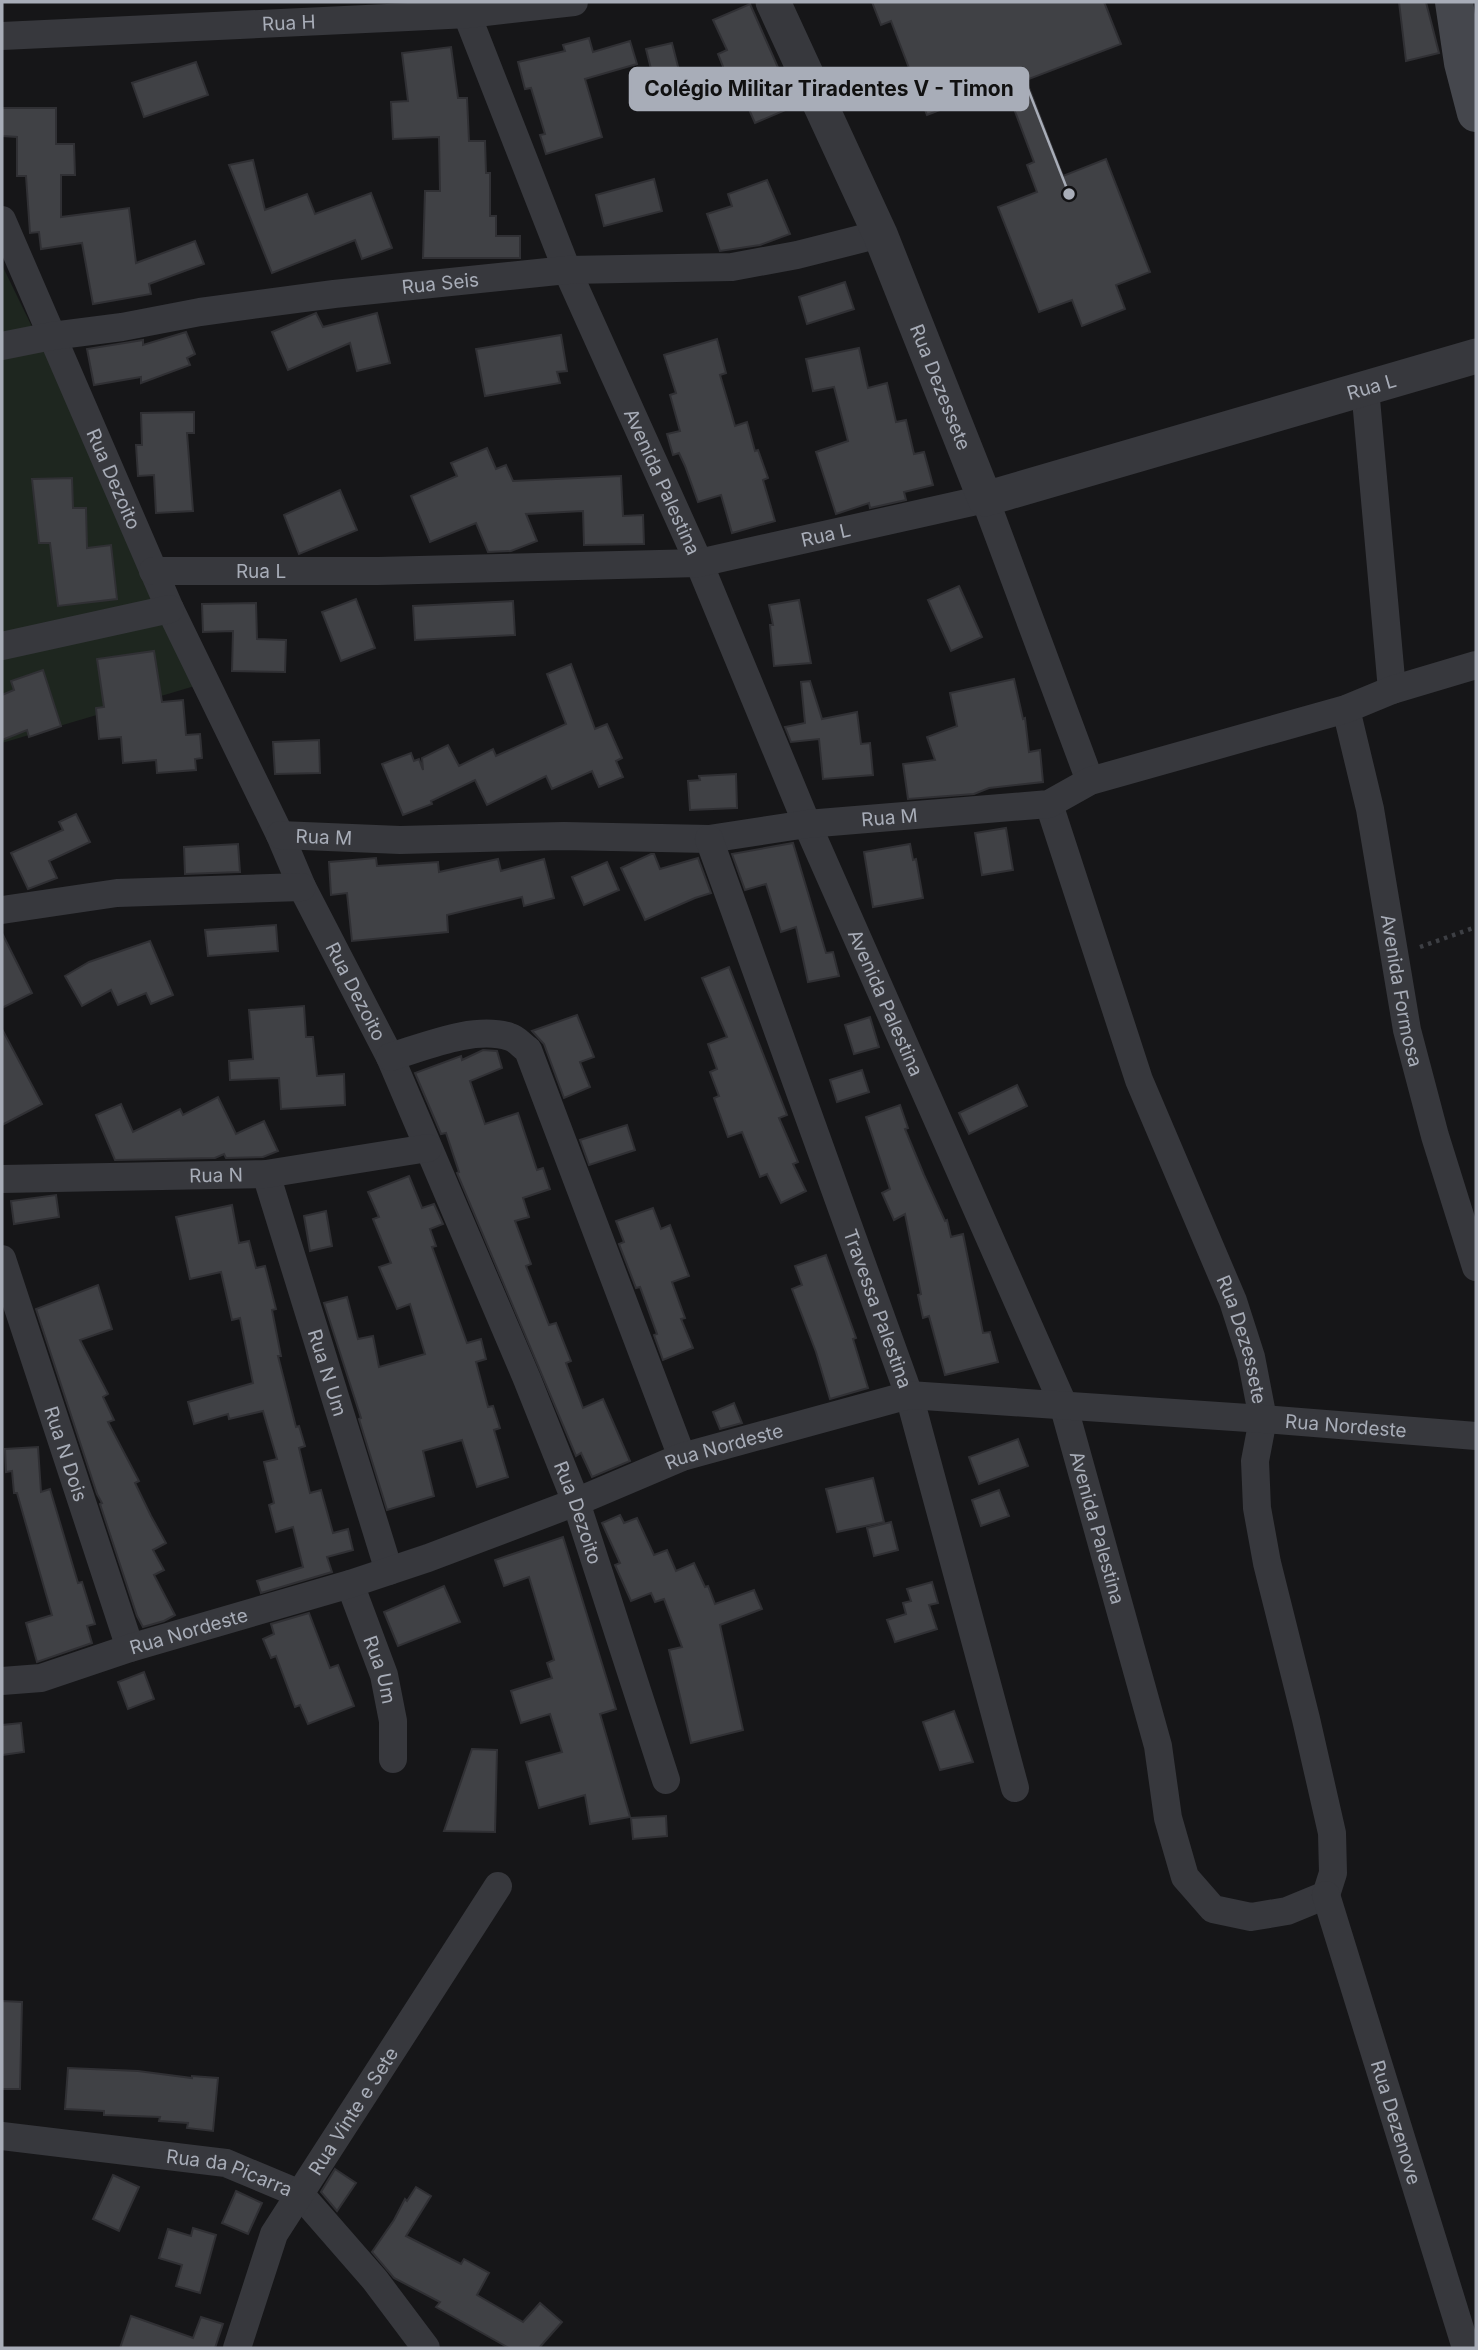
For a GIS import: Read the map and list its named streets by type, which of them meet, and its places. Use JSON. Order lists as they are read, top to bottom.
{
  "streets": {
    "street": [
      "Rua H",
      "Rua Seis",
      "Rua L",
      "Rua Dezessete",
      "Rua Dezoito",
      "Avenida Palestina",
      "Rua M",
      "Avenida Formosa",
      "Rua N",
      "Travessa Palestina",
      "Rua N Um",
      "Rua Nordeste",
      "Rua N Dois",
      "Rua Um",
      "Rua Vinte e Sete",
      "Rua Dezenove",
      "Rua da Picarra"
    ]
  },
  "crossings": [
    ["Rua H", "Avenida Palestina"],
    ["Rua Seis", "Rua Dezessete"],
    ["Rua Seis", "Rua Dezoito"],
    ["Rua Seis", "Avenida Palestina"],
    ["Rua L", "Rua Dezessete"],
    ["Rua L", "Rua Dezoito"],
    ["Rua L", "Avenida Palestina"],
    ["Rua Dezessete", "Avenida Palestina"],
    ["Rua Dezessete", "Rua M"],
    ["Rua Dezessete", "Rua Nordeste"],
    ["Rua Dezessete", "Rua Dezenove"],
    ["Rua Dezoito", "Rua M"],
    ["Rua Dezoito", "Rua N"],
    ["Rua Dezoito", "Rua Nordeste"],
    ["Avenida Palestina", "Rua M"],
    ["Avenida Palestina", "Rua Nordeste"],
    ["Avenida Palestina", "Rua Dezenove"],
    ["Rua M", "Avenida Formosa"],
    ["Rua M", "Travessa Palestina"],
    ["Rua N", "Rua N Um"],
    ["Travessa Palestina", "Rua Nordeste"],
    ["Rua N Um", "Rua Nordeste"],
    ["Rua Nordeste", "Rua N Dois"],
    ["Rua Nordeste", "Rua Um"],
    ["Rua Vinte e Sete", "Rua da Picarra"]
  ],
  "places": ["Colégio Militar Tiradentes V - Timon"]
}
